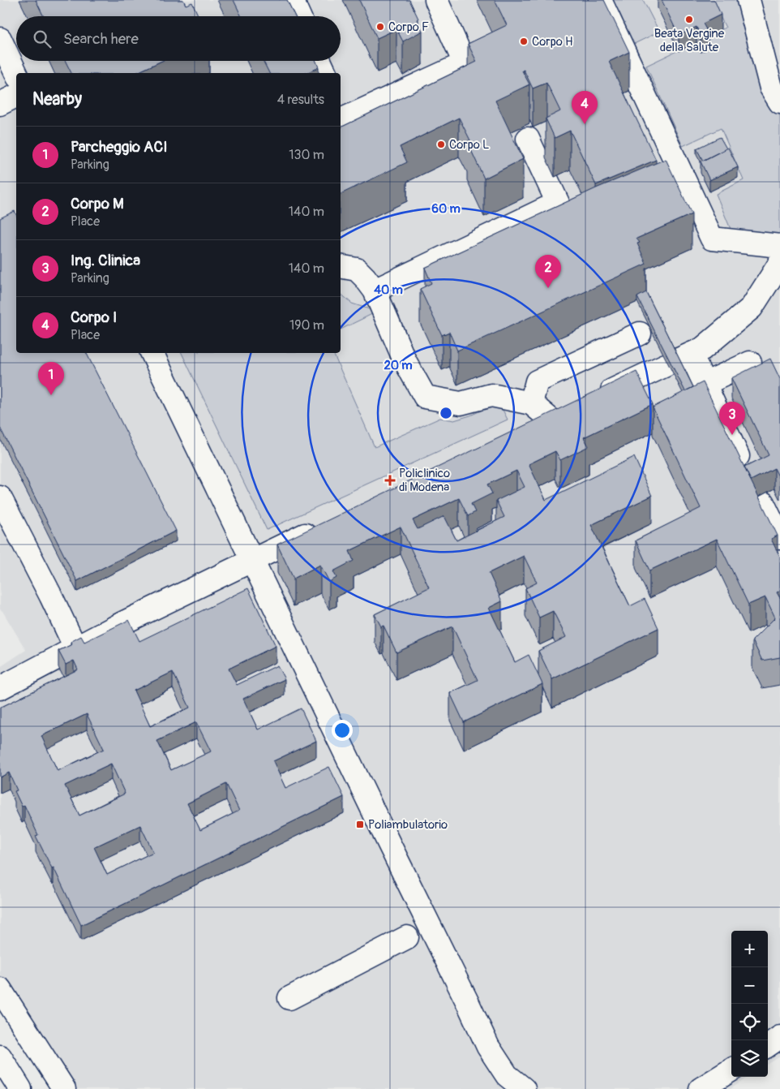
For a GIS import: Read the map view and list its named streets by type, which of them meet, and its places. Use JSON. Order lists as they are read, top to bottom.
{
  "places": {
    "other": [
      "Beata Vergine della Salute",
      "Corpo F",
      "Corpo H",
      "Corpo L"
    ],
    "health": ["Policlinico di Modena"],
    "transit": ["Poliambulatorio"]
  },
  "page": {
    "search": "Search here",
    "heading": ["Nearby", "4 results"],
    "pins": [
      "4",
      "2",
      "1",
      "3"
    ],
    "list": [
      {
        "mark": "1",
        "name": "Parcheggio ACI",
        "note": "Parking",
        "value": "130 m"
      },
      {
        "mark": "2",
        "name": "Corpo M",
        "note": "Place",
        "value": "140 m"
      },
      {
        "mark": "3",
        "name": "Ing. Clinica",
        "note": "Parking",
        "value": "140 m"
      },
      {
        "mark": "4",
        "name": "Corpo I",
        "note": "Place",
        "value": "190 m"
      }
    ],
    "map_buttons": ["+", "−"]
  },
  "rings": ["60 m", "40 m", "20 m"]
}
